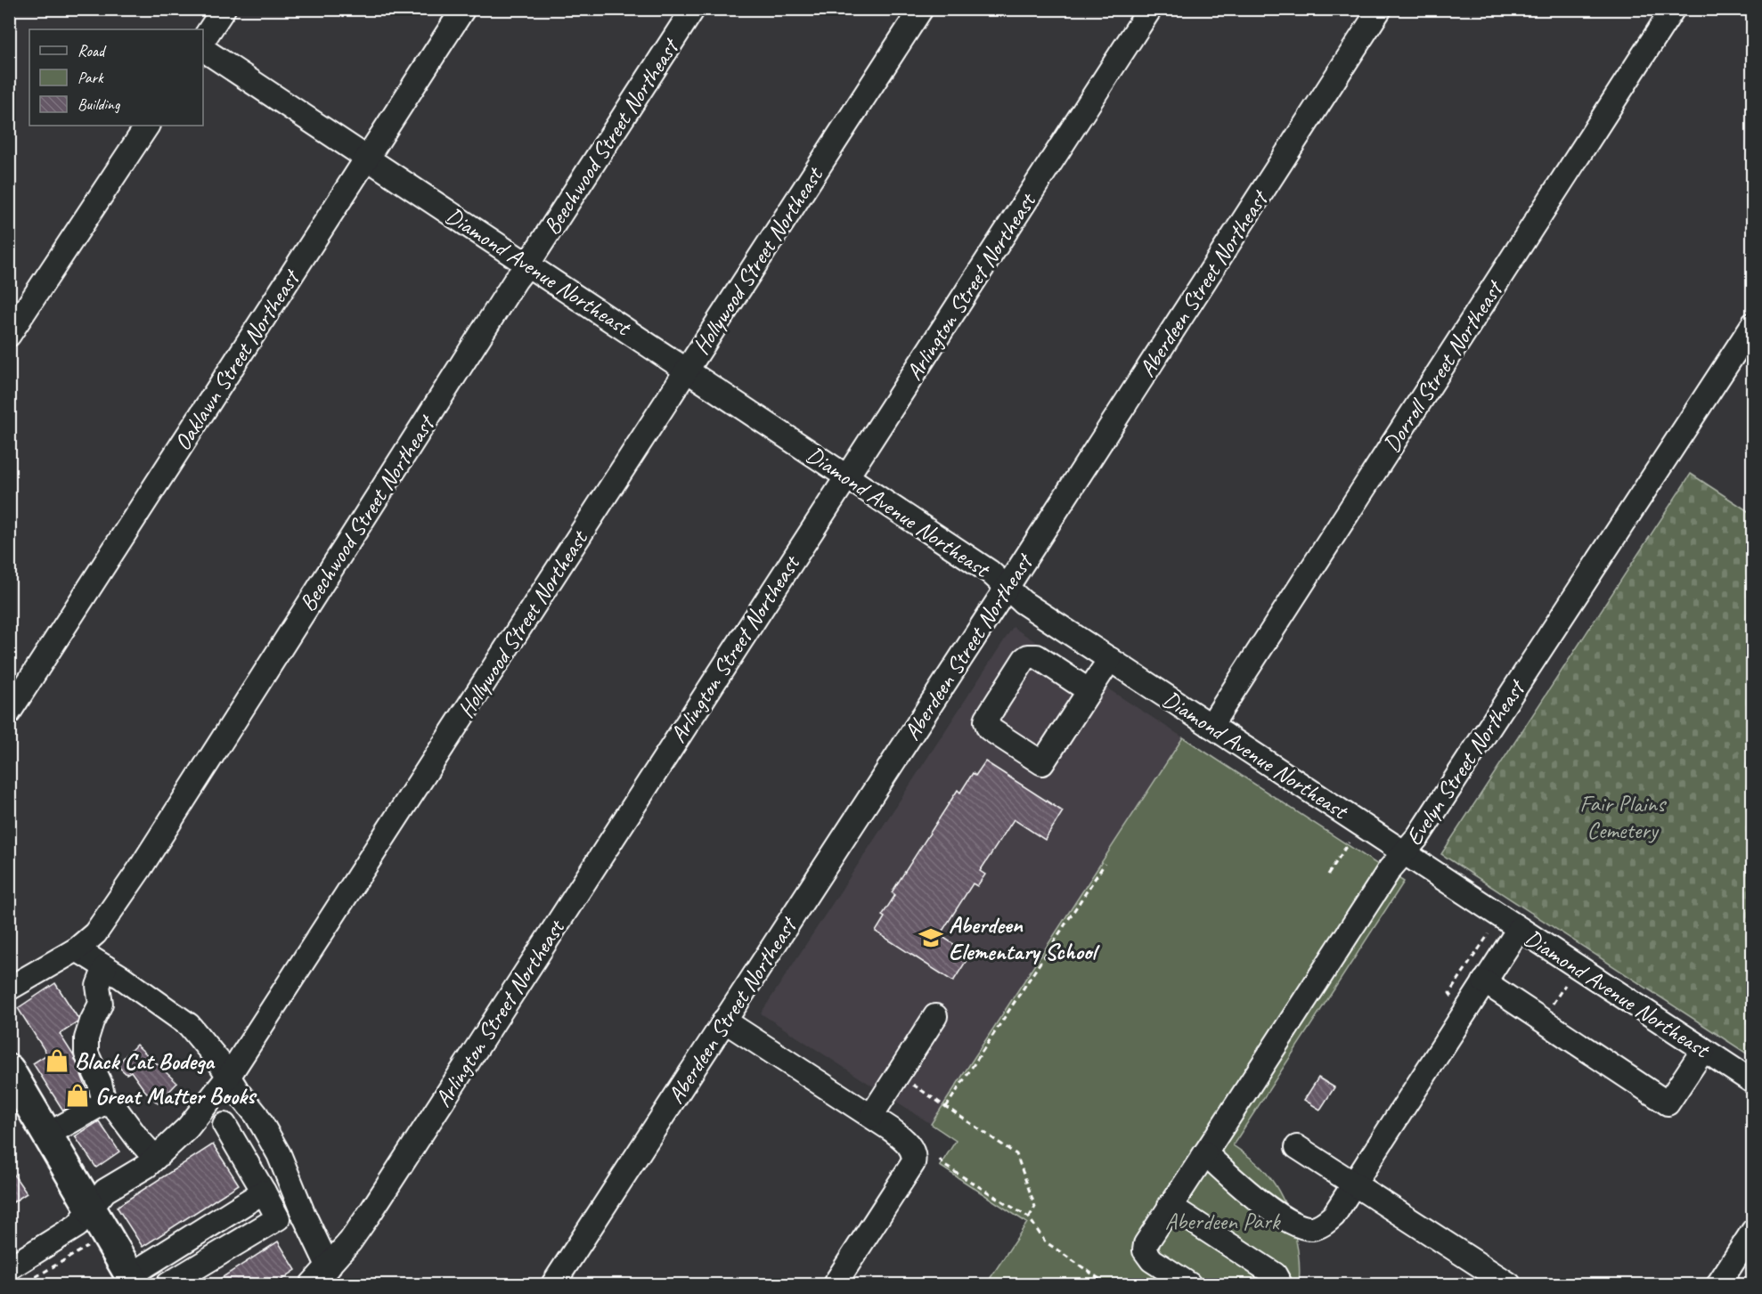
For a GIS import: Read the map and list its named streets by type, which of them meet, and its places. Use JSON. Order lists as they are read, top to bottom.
{
  "streets": {
    "street": [
      "Beechwood Street Northeast",
      "Hollywood Street Northeast",
      "Diamond Avenue Northeast",
      "Aberdeen Street Northeast",
      "Arlington Street Northeast",
      "Oaklawn Street Northeast",
      "Dorroll Street Northeast",
      "Evelyn Street Northeast"
    ]
  },
  "crossings": [
    ["Beechwood Street Northeast", "Diamond Avenue Northeast"],
    ["Hollywood Street Northeast", "Diamond Avenue Northeast"],
    ["Diamond Avenue Northeast", "Aberdeen Street Northeast"],
    ["Diamond Avenue Northeast", "Arlington Street Northeast"],
    ["Diamond Avenue Northeast", "Oaklawn Street Northeast"],
    ["Diamond Avenue Northeast", "Dorroll Street Northeast"],
    ["Diamond Avenue Northeast", "Evelyn Street Northeast"]
  ],
  "parks": ["Fair Plains Cemetery", "Aberdeen Park"],
  "places": {
    "school or university": ["Aberdeen Elementary School"],
    "shop": ["Black Cat Bodega", "Great Matter Books"]
  },
  "legend": ["Road", "Park", "Building"]
}
